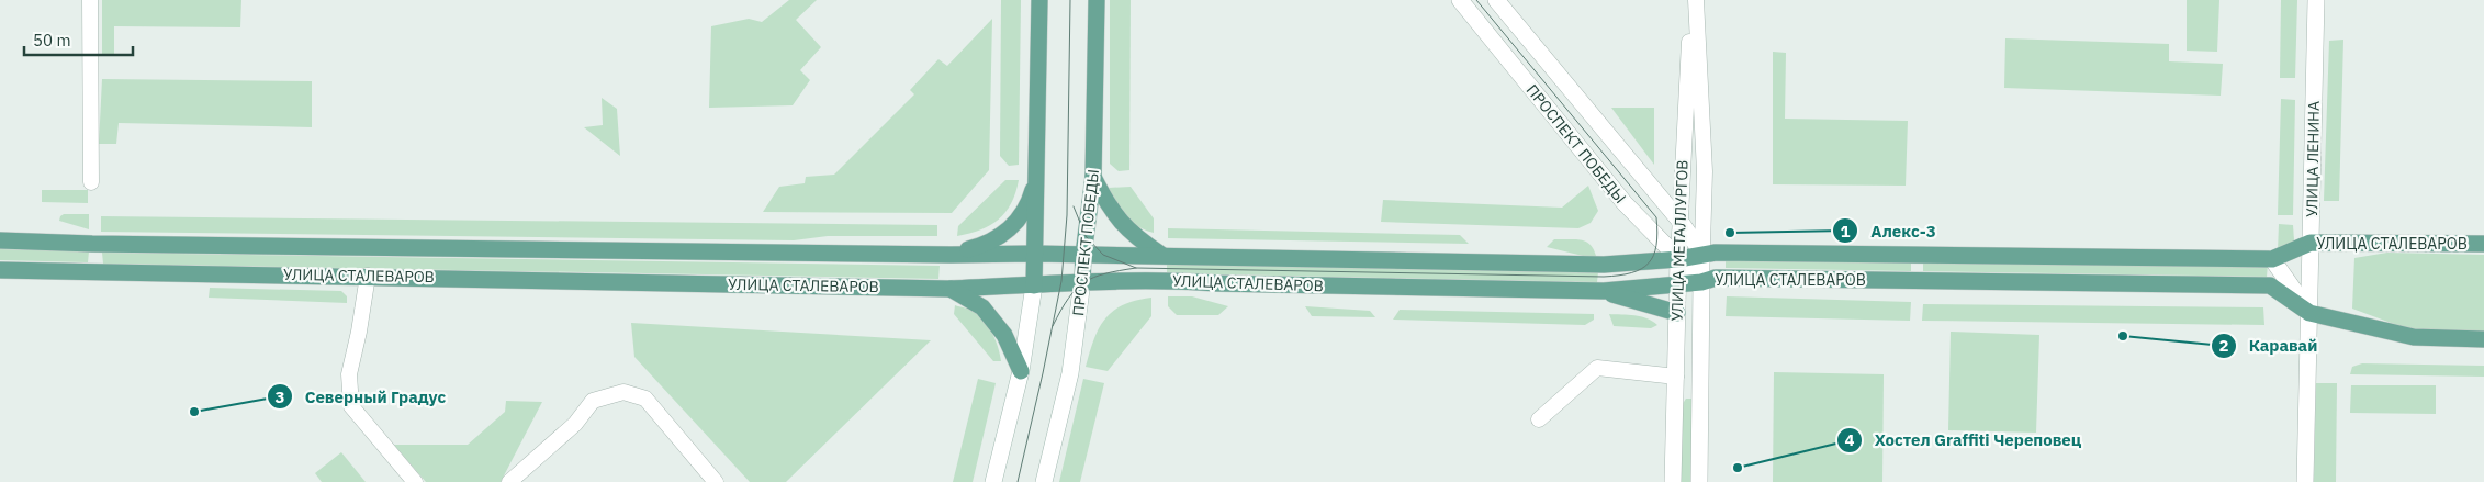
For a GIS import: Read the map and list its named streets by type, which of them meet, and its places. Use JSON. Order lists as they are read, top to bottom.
{
  "streets": {
    "main road": ["ПРОСПЕКТ ПОБЕДЫ", "УЛИЦА СТАЛЕВАРОВ"],
    "street": ["УЛИЦА ЛЕНИНА", "УЛИЦА МЕТАЛЛУРГОВ"]
  },
  "crossings": [
    ["ПРОСПЕКТ ПОБЕДЫ", "УЛИЦА МЕТАЛЛУРГОВ"],
    ["ПРОСПЕКТ ПОБЕДЫ", "УЛИЦА СТАЛЕВАРОВ"],
    ["УЛИЦА ЛЕНИНА", "УЛИЦА СТАЛЕВАРОВ"],
    ["УЛИЦА МЕТАЛЛУРГОВ", "УЛИЦА СТАЛЕВАРОВ"]
  ],
  "places": [
    "Алекс-3",
    "Каравай",
    "Северный Градус",
    "Хостел Graffiti Череповец"
  ],
  "scale_bar": "50 m"
}
